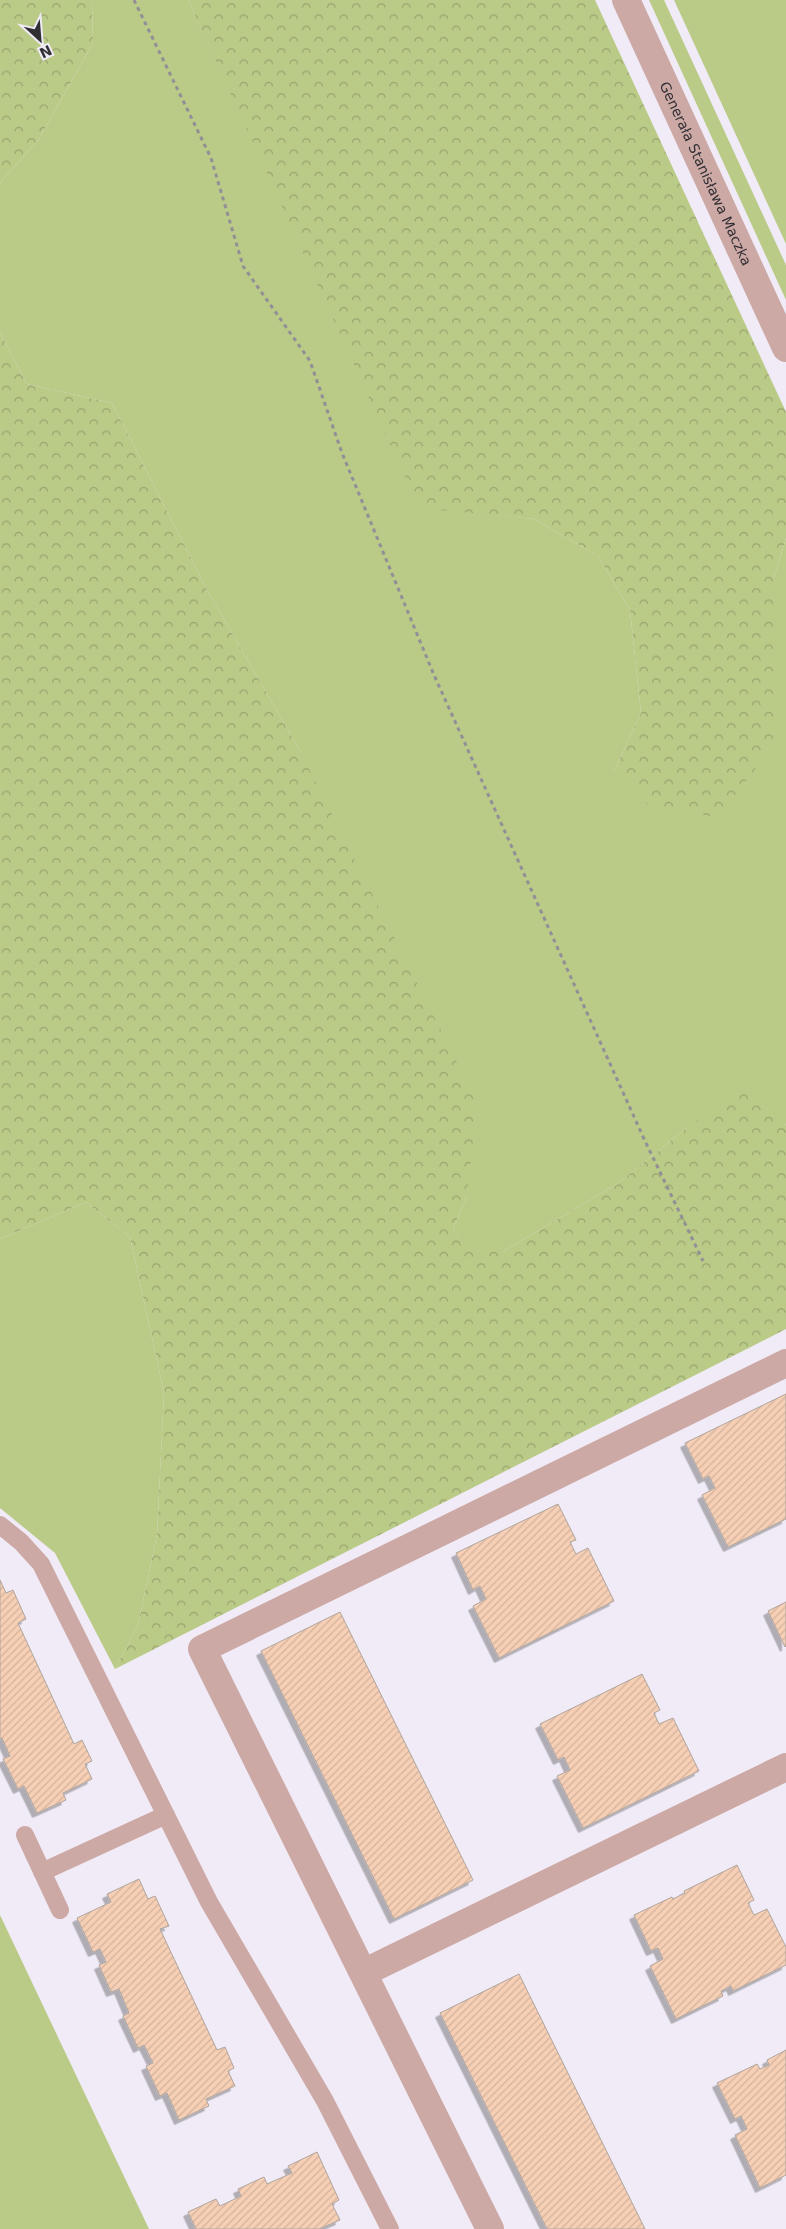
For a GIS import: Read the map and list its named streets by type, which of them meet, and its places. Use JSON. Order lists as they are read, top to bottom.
{
  "streets": {
    "street": ["Generała Stanisława Maczka"]
  },
  "north": "bottom right"
}
